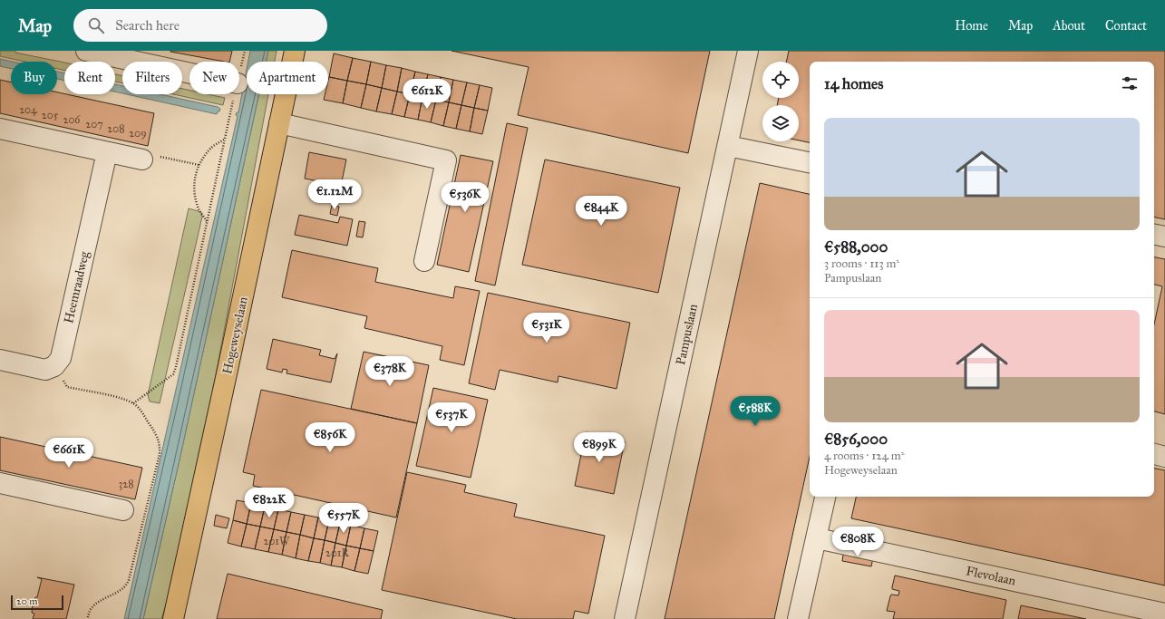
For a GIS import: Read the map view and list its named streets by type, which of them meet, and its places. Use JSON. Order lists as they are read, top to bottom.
{
  "streets": {
    "main road": ["Hogeweyselaan"],
    "street": ["Heemraadweg", "Pampuslaan", "Flevolaan"]
  },
  "house_numbers": [
    "204",
    "205",
    "206",
    "207",
    "208",
    "209",
    "328",
    "201W",
    "201R"
  ],
  "scale_bar": "20 m",
  "page": {
    "header": "Map",
    "search": "Search here",
    "nav": [
      "Home",
      "Map",
      "About",
      "Contact"
    ],
    "chip": [
      "Buy",
      "Rent",
      "Filters",
      "New",
      "Apartment"
    ],
    "heading": "14 homes",
    "price": [
      "€612K",
      "€1.12M",
      "€536K",
      "€844K",
      "€531K",
      "€378K",
      "€588K",
      "€537K",
      "€856K",
      "€899K",
      "€661K",
      "€822K",
      "€557K",
      "€808K"
    ],
    "list": [
      {
        "name": "€588,000",
        "note": "3 rooms · 113 m² · Pampuslaan"
      },
      {
        "name": "€856,000",
        "note": "4 rooms · 124 m² · Hogeweyselaan"
      }
    ],
    "scale": "20 m"
  }
}
